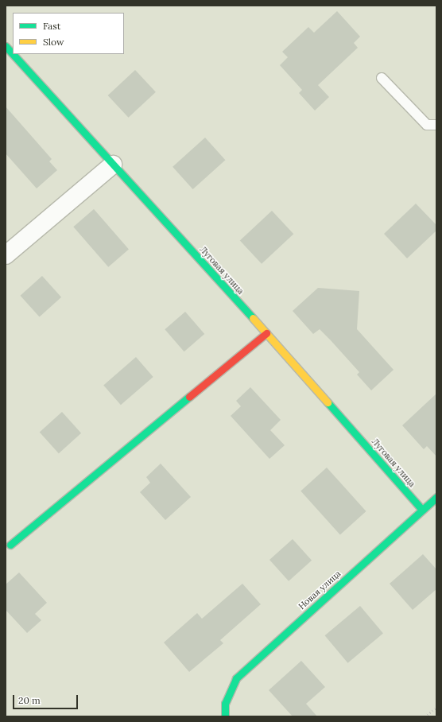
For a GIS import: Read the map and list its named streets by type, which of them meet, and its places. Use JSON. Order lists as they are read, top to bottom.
{
  "streets": {
    "street": ["Луговая улица", "Новая улица"]
  },
  "crossings": [
    ["Луговая улица", "Новая улица"]
  ],
  "legend": ["Fast", "Slow"],
  "scale_bar": "20 m"
}
